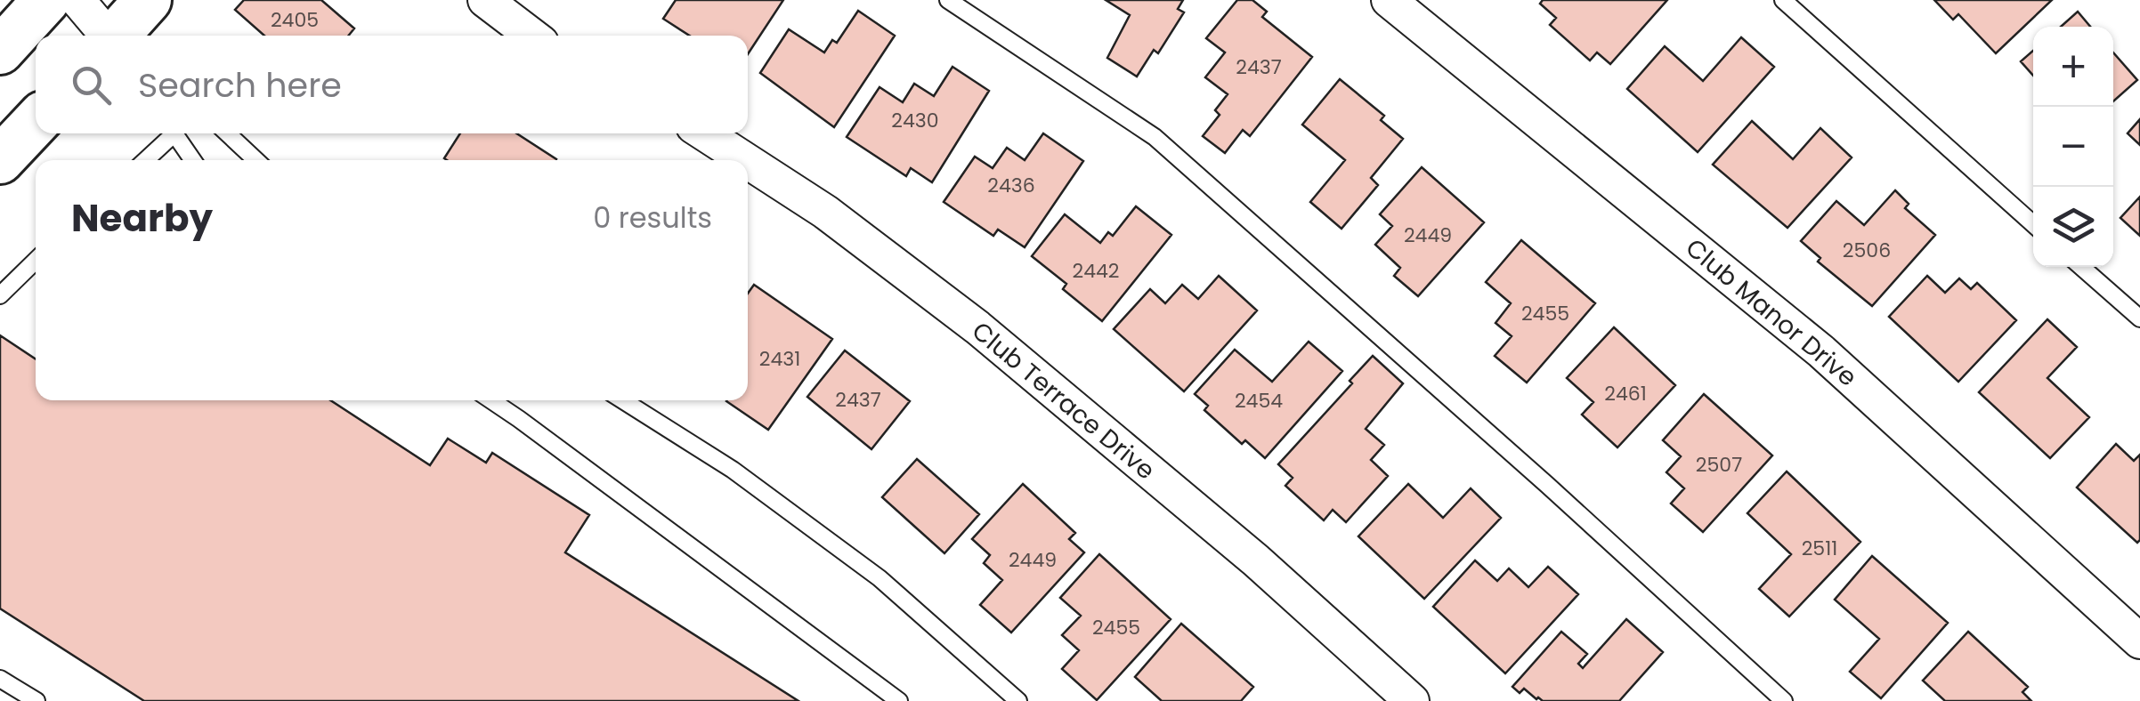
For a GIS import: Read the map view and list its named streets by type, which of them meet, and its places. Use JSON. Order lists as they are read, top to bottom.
{
  "streets": {
    "street": ["Club Manor Drive", "Club Terrace Drive"]
  },
  "house_numbers": [
    "2405",
    "2437",
    "2430",
    "2436",
    "2449",
    "2506",
    "2442",
    "2455",
    "2431",
    "2461",
    "2437",
    "2454",
    "2507",
    "2511",
    "2449",
    "2455"
  ],
  "page": {
    "map_buttons": ["+", "−"],
    "search": "Search here",
    "heading": ["Nearby", "0 results"]
  }
}
